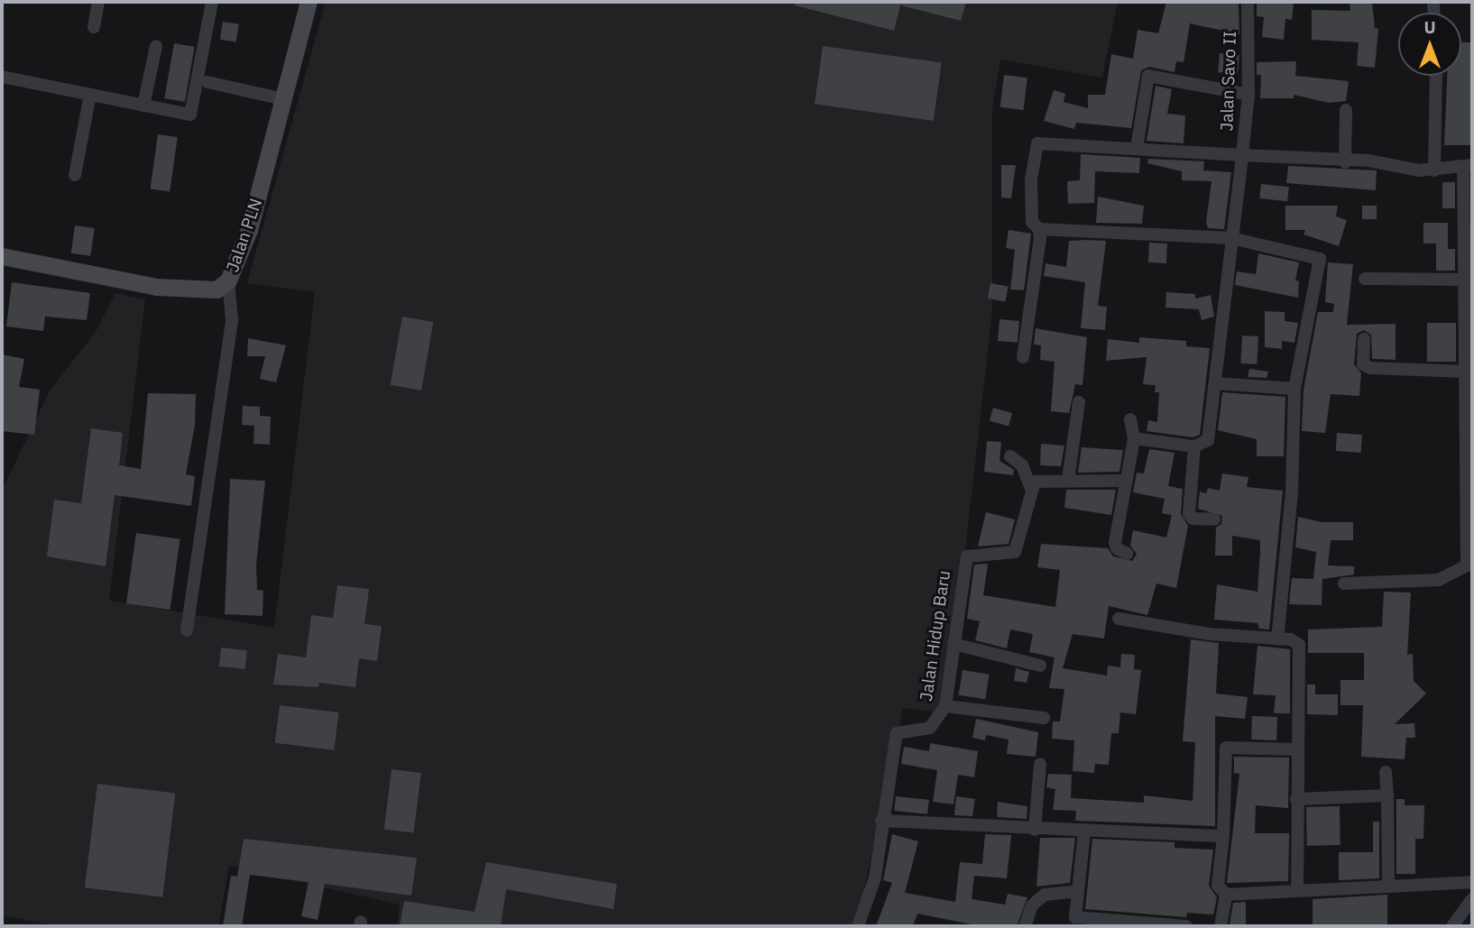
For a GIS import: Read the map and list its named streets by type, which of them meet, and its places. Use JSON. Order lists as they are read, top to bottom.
{
  "streets": {
    "street": ["Jalan Savo II", "Jalan PLN", "Jalan Hidup Baru"]
  },
  "north": "top"
}
